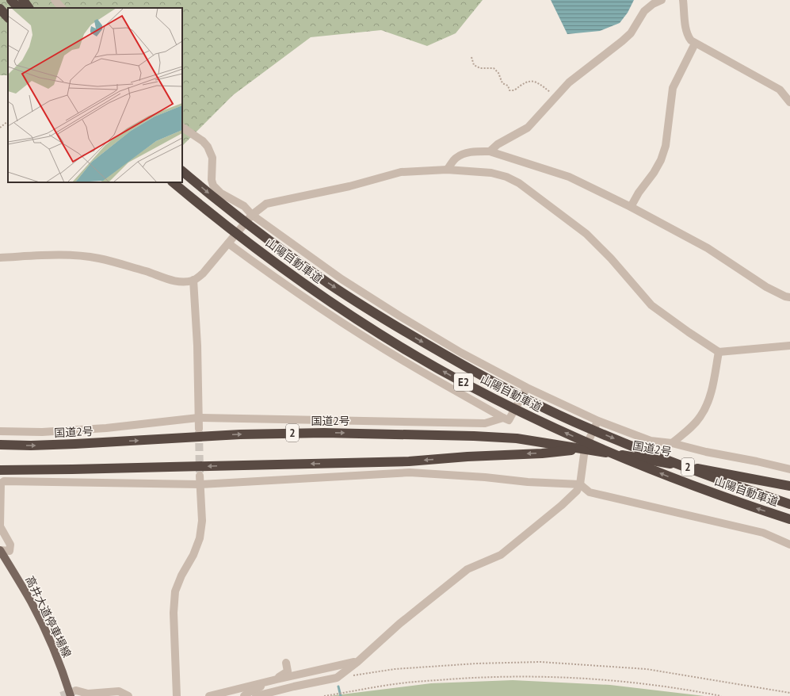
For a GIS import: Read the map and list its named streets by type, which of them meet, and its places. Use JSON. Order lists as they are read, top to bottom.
{
  "streets": {
    "highway": [
      "山陽自動車道",
      "E2",
      "国道2号",
      "2"
    ],
    "main road": ["高井大道停車場線"]
  }
}
